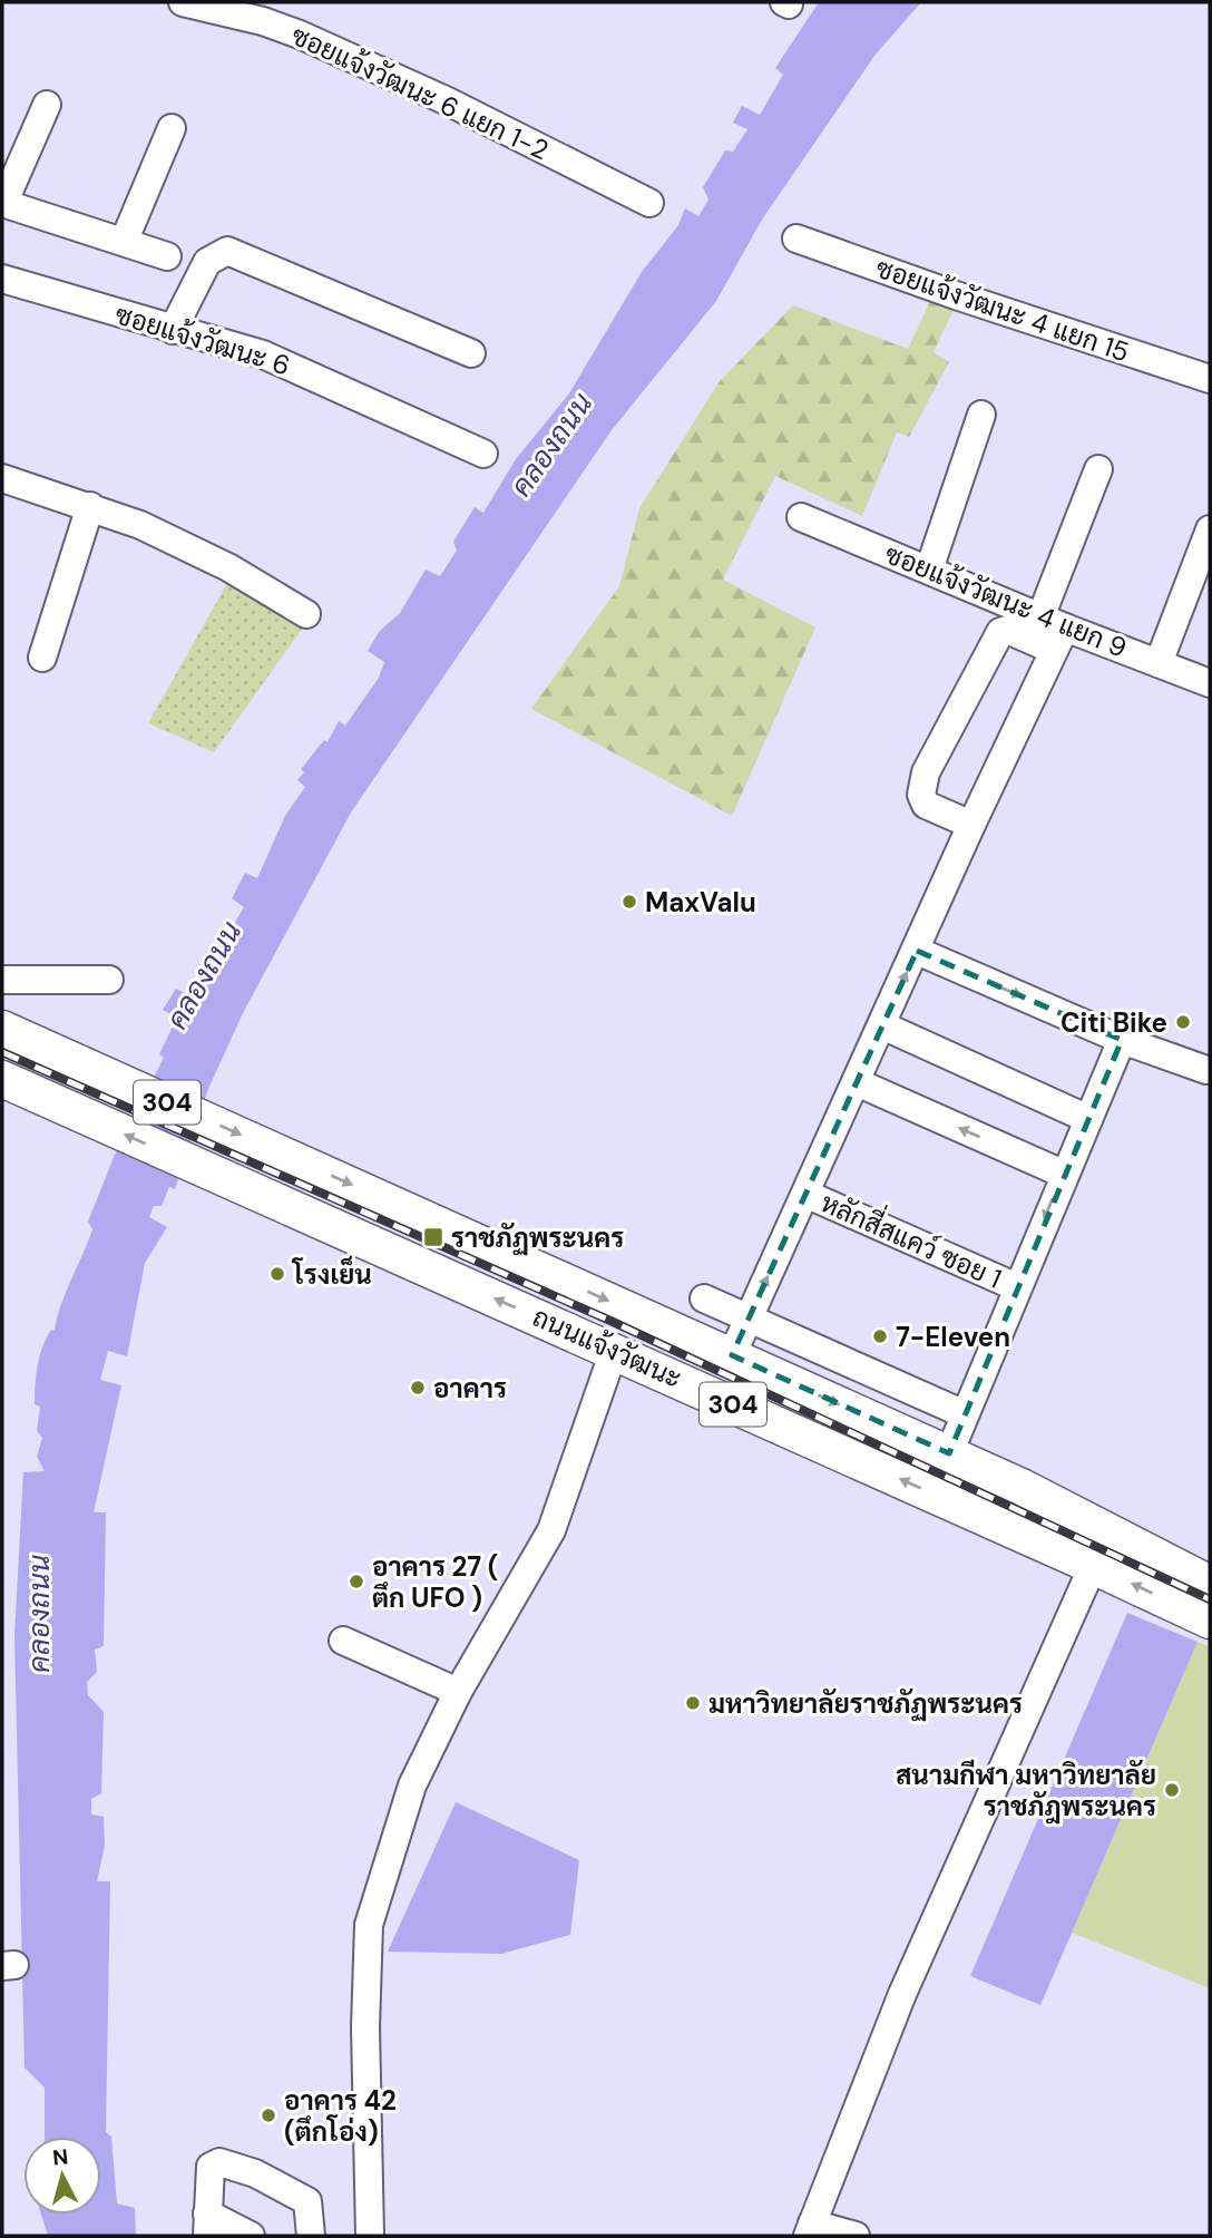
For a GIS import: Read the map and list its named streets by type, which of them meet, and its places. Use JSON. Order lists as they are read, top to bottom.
{
  "streets": {
    "main road": ["304", "ถนนแจ้งวัฒนะ"],
    "street": [
      "ซอยแจ้งวัฒนะ 6 แยก 1-2",
      "ซอยแจ้งวัฒนะ 4 แยก 15",
      "ซอยแจ้งวัฒนะ 6",
      "ซอยแจ้งวัฒนะ 4 แยก 9",
      "หลักสี่สแคว์ ซอย 1"
    ]
  },
  "water": ["คลองถนน"],
  "places": {
    "other": [
      "MaxValu",
      "Citi Bike",
      "โรงเย็น",
      "7-Eleven",
      "อาคาร",
      "อาคาร 27 ( ตึก UFO )",
      "มหาวิทยาลัยราชภัฏพระนคร",
      "สนามกีฬา มหาวิทยาลัย ราชภัฎพระนคร",
      "อาคาร 42 (ตึกโอ่ง)"
    ],
    "transit": ["ราชภัฏพระนคร"]
  },
  "north": "top"
}
